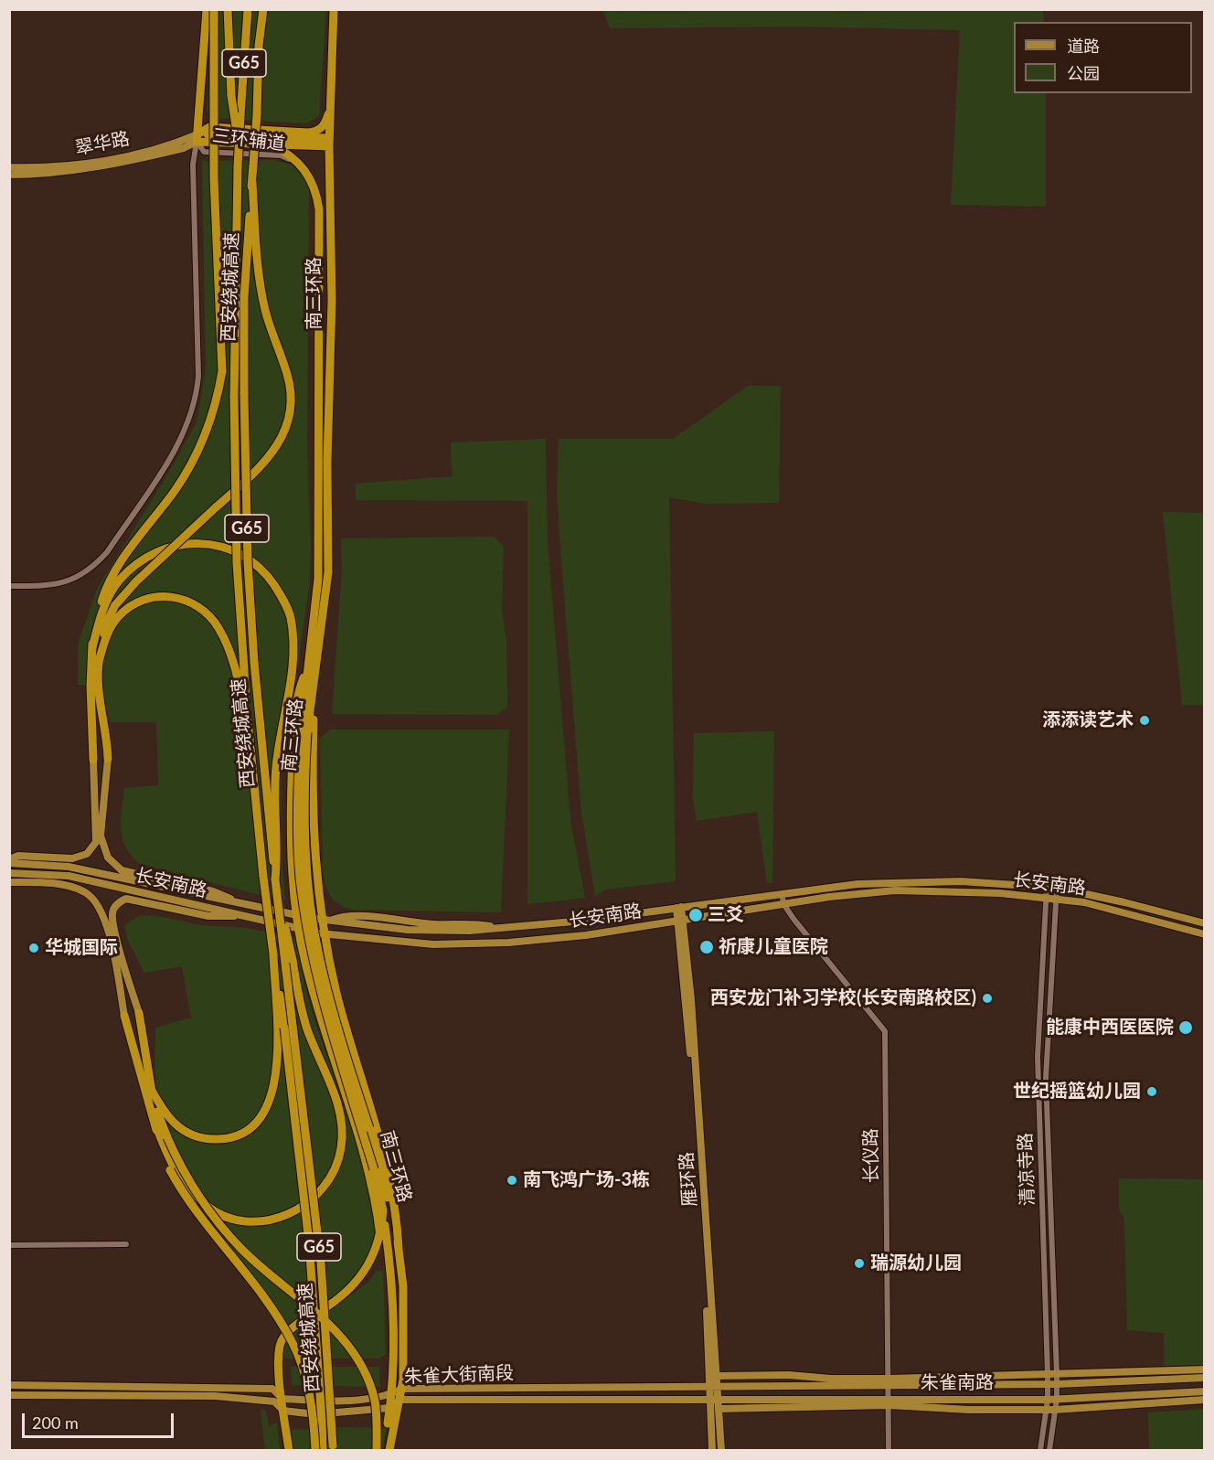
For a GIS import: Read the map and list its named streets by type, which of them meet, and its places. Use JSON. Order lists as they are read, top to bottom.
{
  "streets": {
    "highway": ["G65", "西安绕城高速", "南三环路"],
    "main road": [
      "翠华路",
      "长安南路",
      "雁环路",
      "朱雀大街南段",
      "朱雀南路"
    ],
    "street": ["三环辅道", "长仪路", "清凉寺路"]
  },
  "crossings": [
    ["三环辅道", "翠华路"],
    ["三环辅道", "南三环路"],
    ["翠华路", "南三环路"],
    ["南三环路", "朱雀大街南段"],
    ["长安南路", "长仪路"],
    ["长安南路", "清凉寺路"],
    ["长安南路", "雁环路"],
    ["长仪路", "朱雀南路"],
    ["清凉寺路", "朱雀南路"],
    ["雁环路", "朱雀大街南段"],
    ["雁环路", "朱雀南路"],
    ["朱雀大街南段", "朱雀南路"]
  ],
  "places": [
    "添添读艺术",
    "三爻",
    "祈康儿童医院",
    "华城国际",
    "西安龙门补习学校(长安南路校区)",
    "能康中西医医院",
    "世纪摇篮幼儿园",
    "南飞鸿广场-3栋",
    "瑞源幼儿园"
  ],
  "legend": ["道路", "公园"],
  "scale_bar": "200 m"
}
